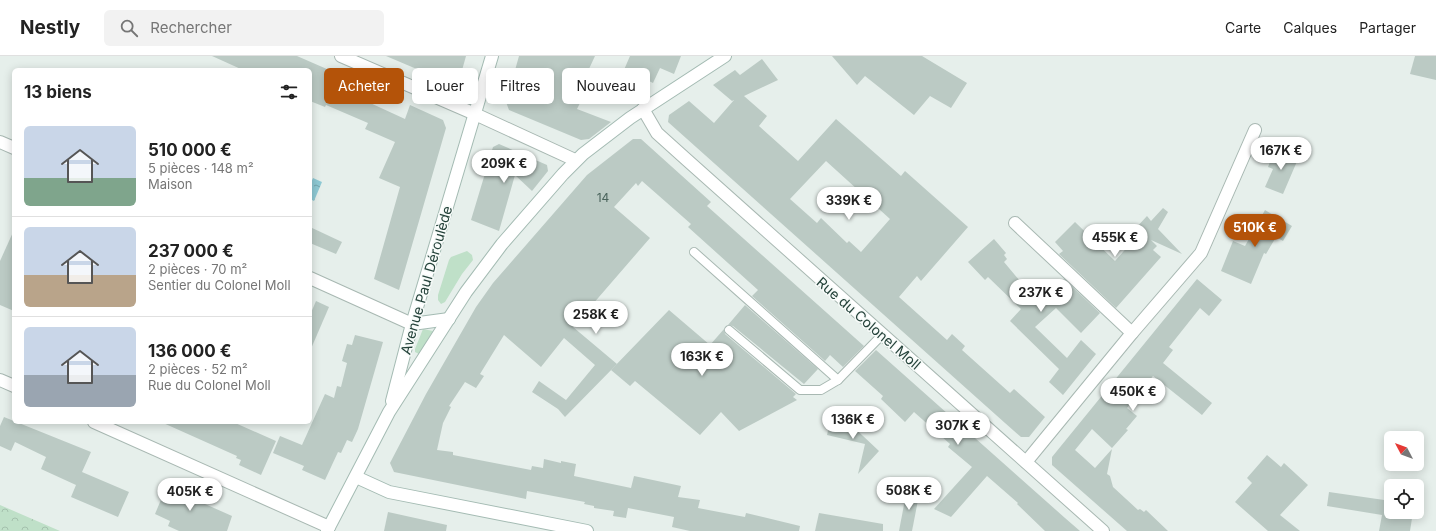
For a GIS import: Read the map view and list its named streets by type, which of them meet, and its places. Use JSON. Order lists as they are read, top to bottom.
{
  "streets": {
    "street": ["Avenue Paul Déroulède", "Rue du Colonel Moll"]
  },
  "crossings": [
    ["Avenue Paul Déroulède", "Rue du Colonel Moll"]
  ],
  "house_numbers": ["14"],
  "north": "top left",
  "page": {
    "header": "Nestly",
    "search": "Rechercher",
    "nav": ["Carte", "Calques", "Partager"],
    "chip": [
      "Acheter",
      "Louer",
      "Filtres",
      "Nouveau"
    ],
    "heading": "13 biens",
    "list": [
      {
        "name": "510 000 €",
        "note": "5 pièces · 148 m² · Maison"
      },
      {
        "name": "237 000 €",
        "note": "2 pièces · 70 m² · Sentier du Colonel Moll"
      },
      {
        "name": "136 000 €",
        "note": "2 pièces · 52 m² · Rue du Colonel Moll"
      }
    ],
    "price": [
      "167K €",
      "209K €",
      "339K €",
      "510K €",
      "455K €",
      "237K €",
      "258K €",
      "163K €",
      "450K €",
      "136K €",
      "307K €",
      "508K €",
      "405K €"
    ]
  }
}
